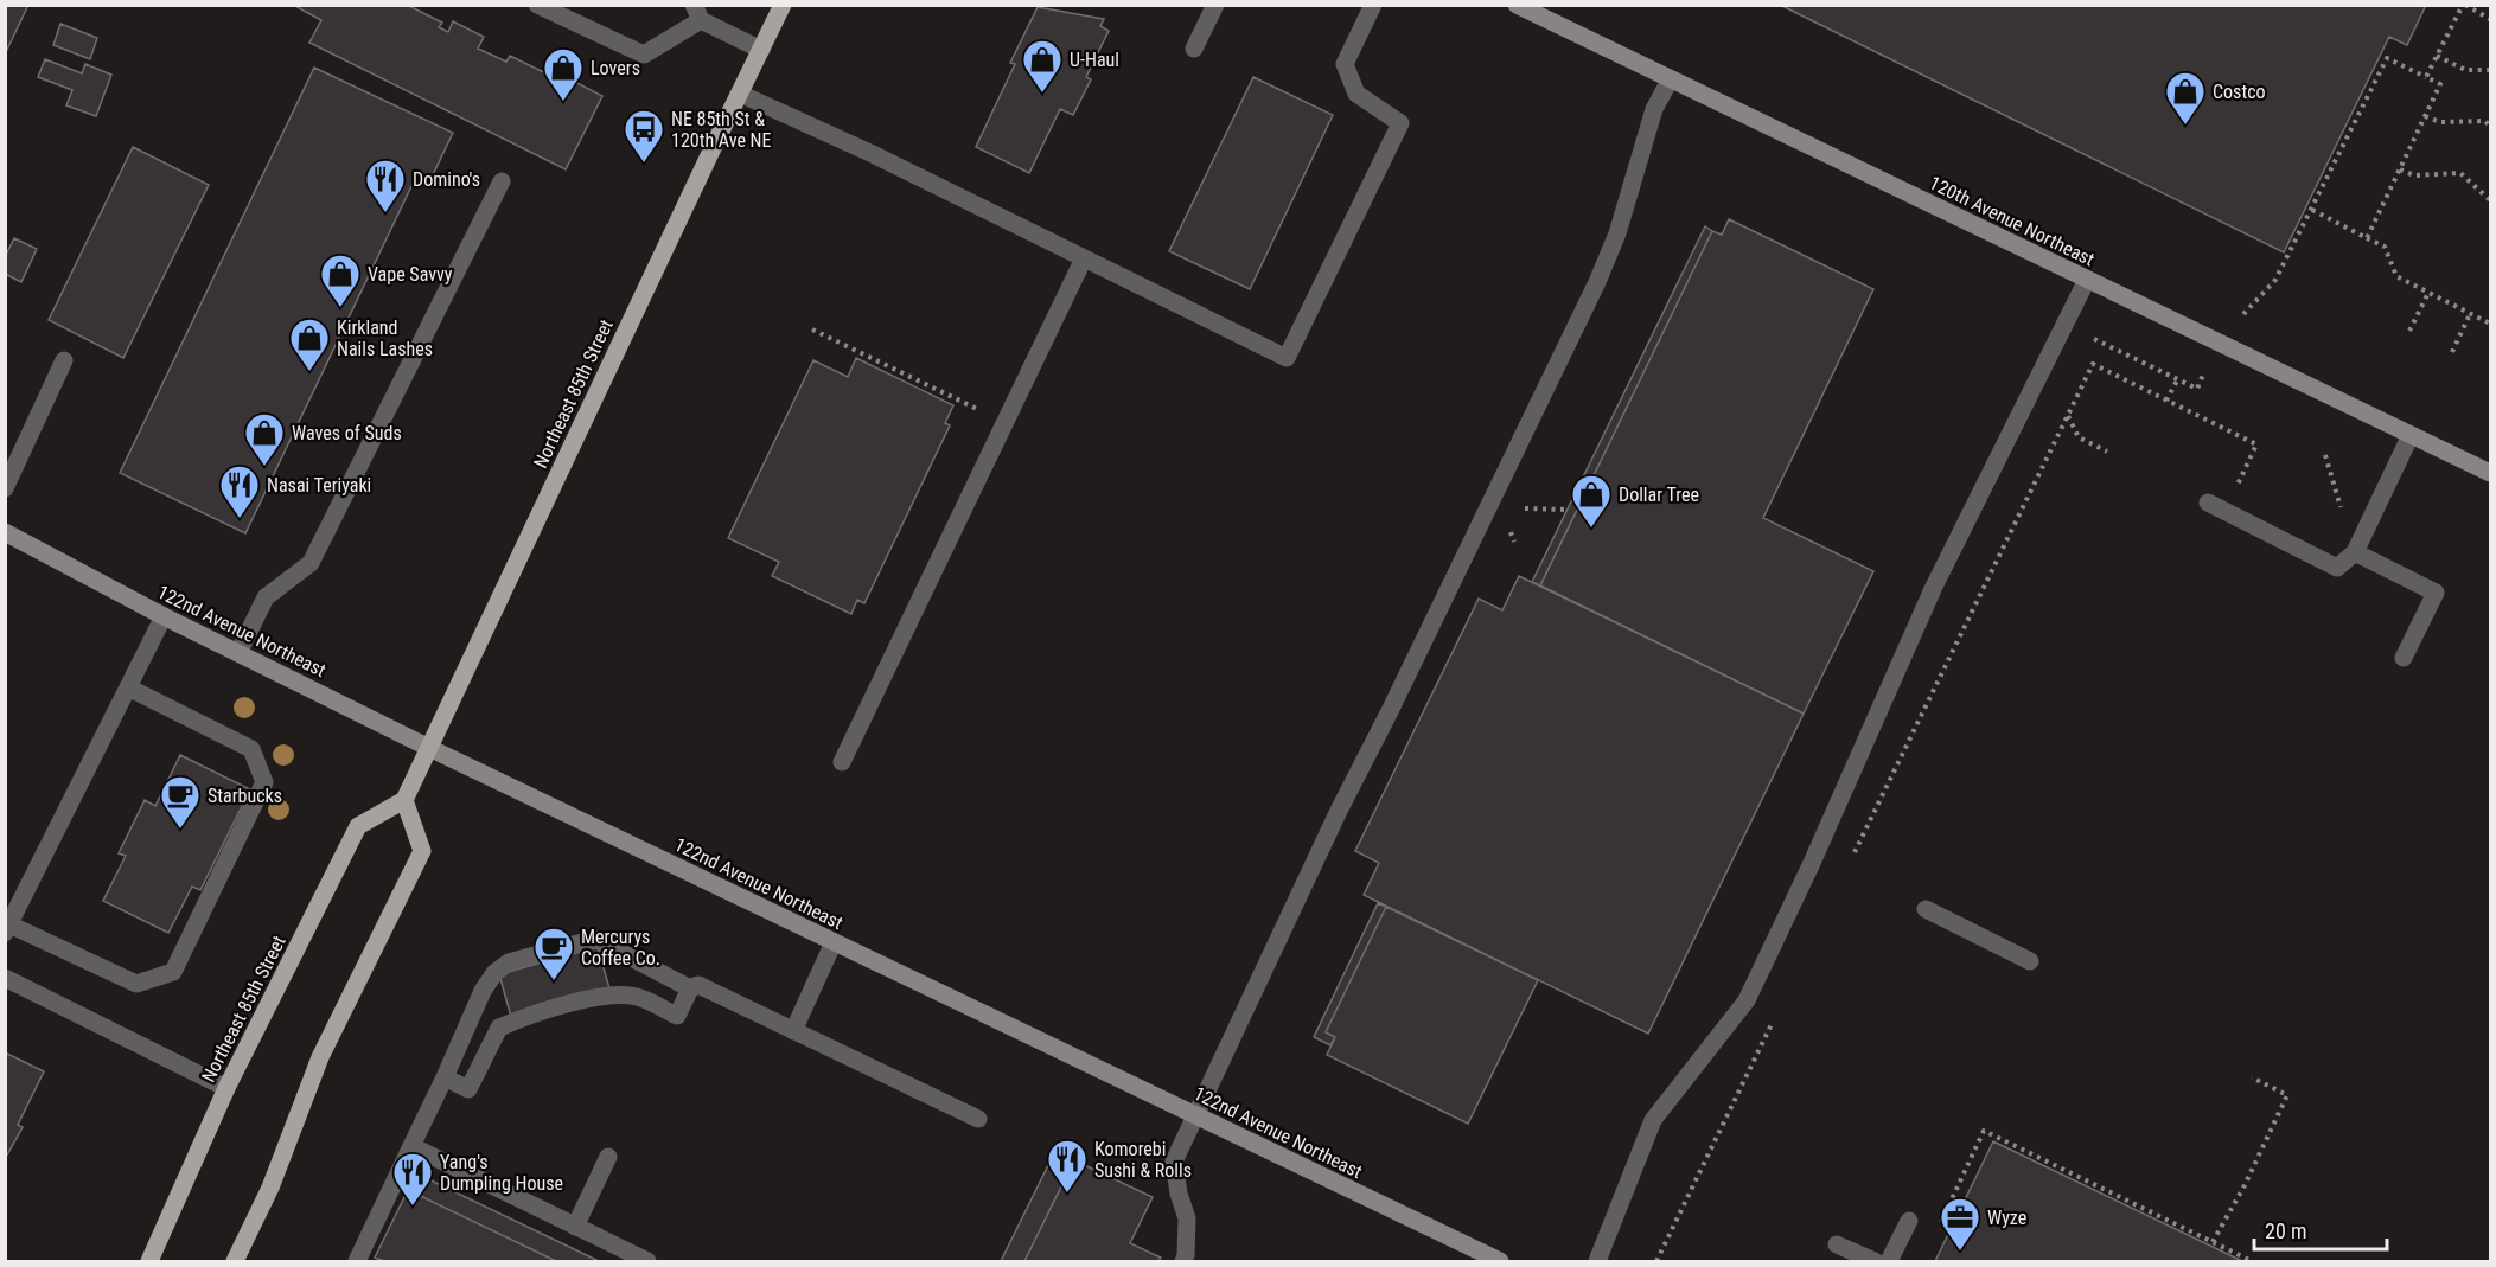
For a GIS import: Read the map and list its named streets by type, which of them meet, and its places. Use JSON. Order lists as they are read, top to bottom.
{
  "streets": {
    "main road": ["Northeast 85th Street"],
    "street": ["120th Avenue Northeast", "122nd Avenue Northeast"]
  },
  "crossings": [
    ["Northeast 85th Street", "122nd Avenue Northeast"]
  ],
  "places": {
    "shop": [
      "U-Haul",
      "Lovers",
      "Costco",
      "Vape Savvy",
      "Kirkland Nails Lashes",
      "Waves of Suds",
      "Dollar Tree"
    ],
    "bus stop": ["NE 85th St & 120th Ave NE"],
    "restaurant": [
      "Domino's",
      "Nasai Teriyaki",
      "Komorebi Sushi & Rolls",
      "Yang's Dumpling House"
    ],
    "cafe": ["Starbucks", "Mercurys Coffee Co."],
    "office": ["Wyze"]
  },
  "scale_bar": "20 m"
}
